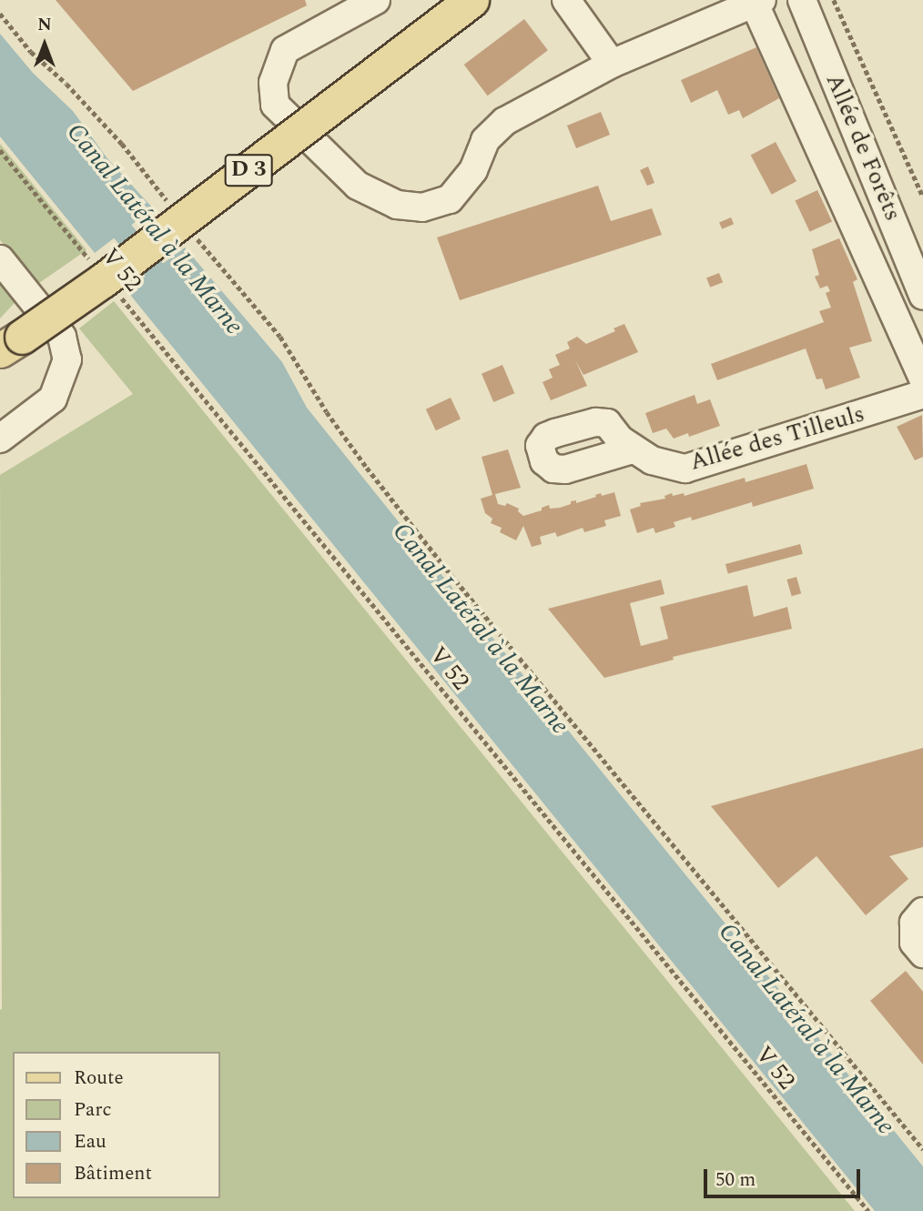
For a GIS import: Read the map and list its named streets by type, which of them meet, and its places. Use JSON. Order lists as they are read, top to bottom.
{
  "streets": {
    "main road": ["D 3"],
    "street": ["Allée de Forêts", "Allée des Tilleuls"],
    "path": ["V 52"]
  },
  "water": ["Canal Latéral à la Marne"],
  "legend": [
    "Route",
    "Parc",
    "Eau",
    "Bâtiment"
  ],
  "scale_bar": "50 m",
  "north": "top"
}
